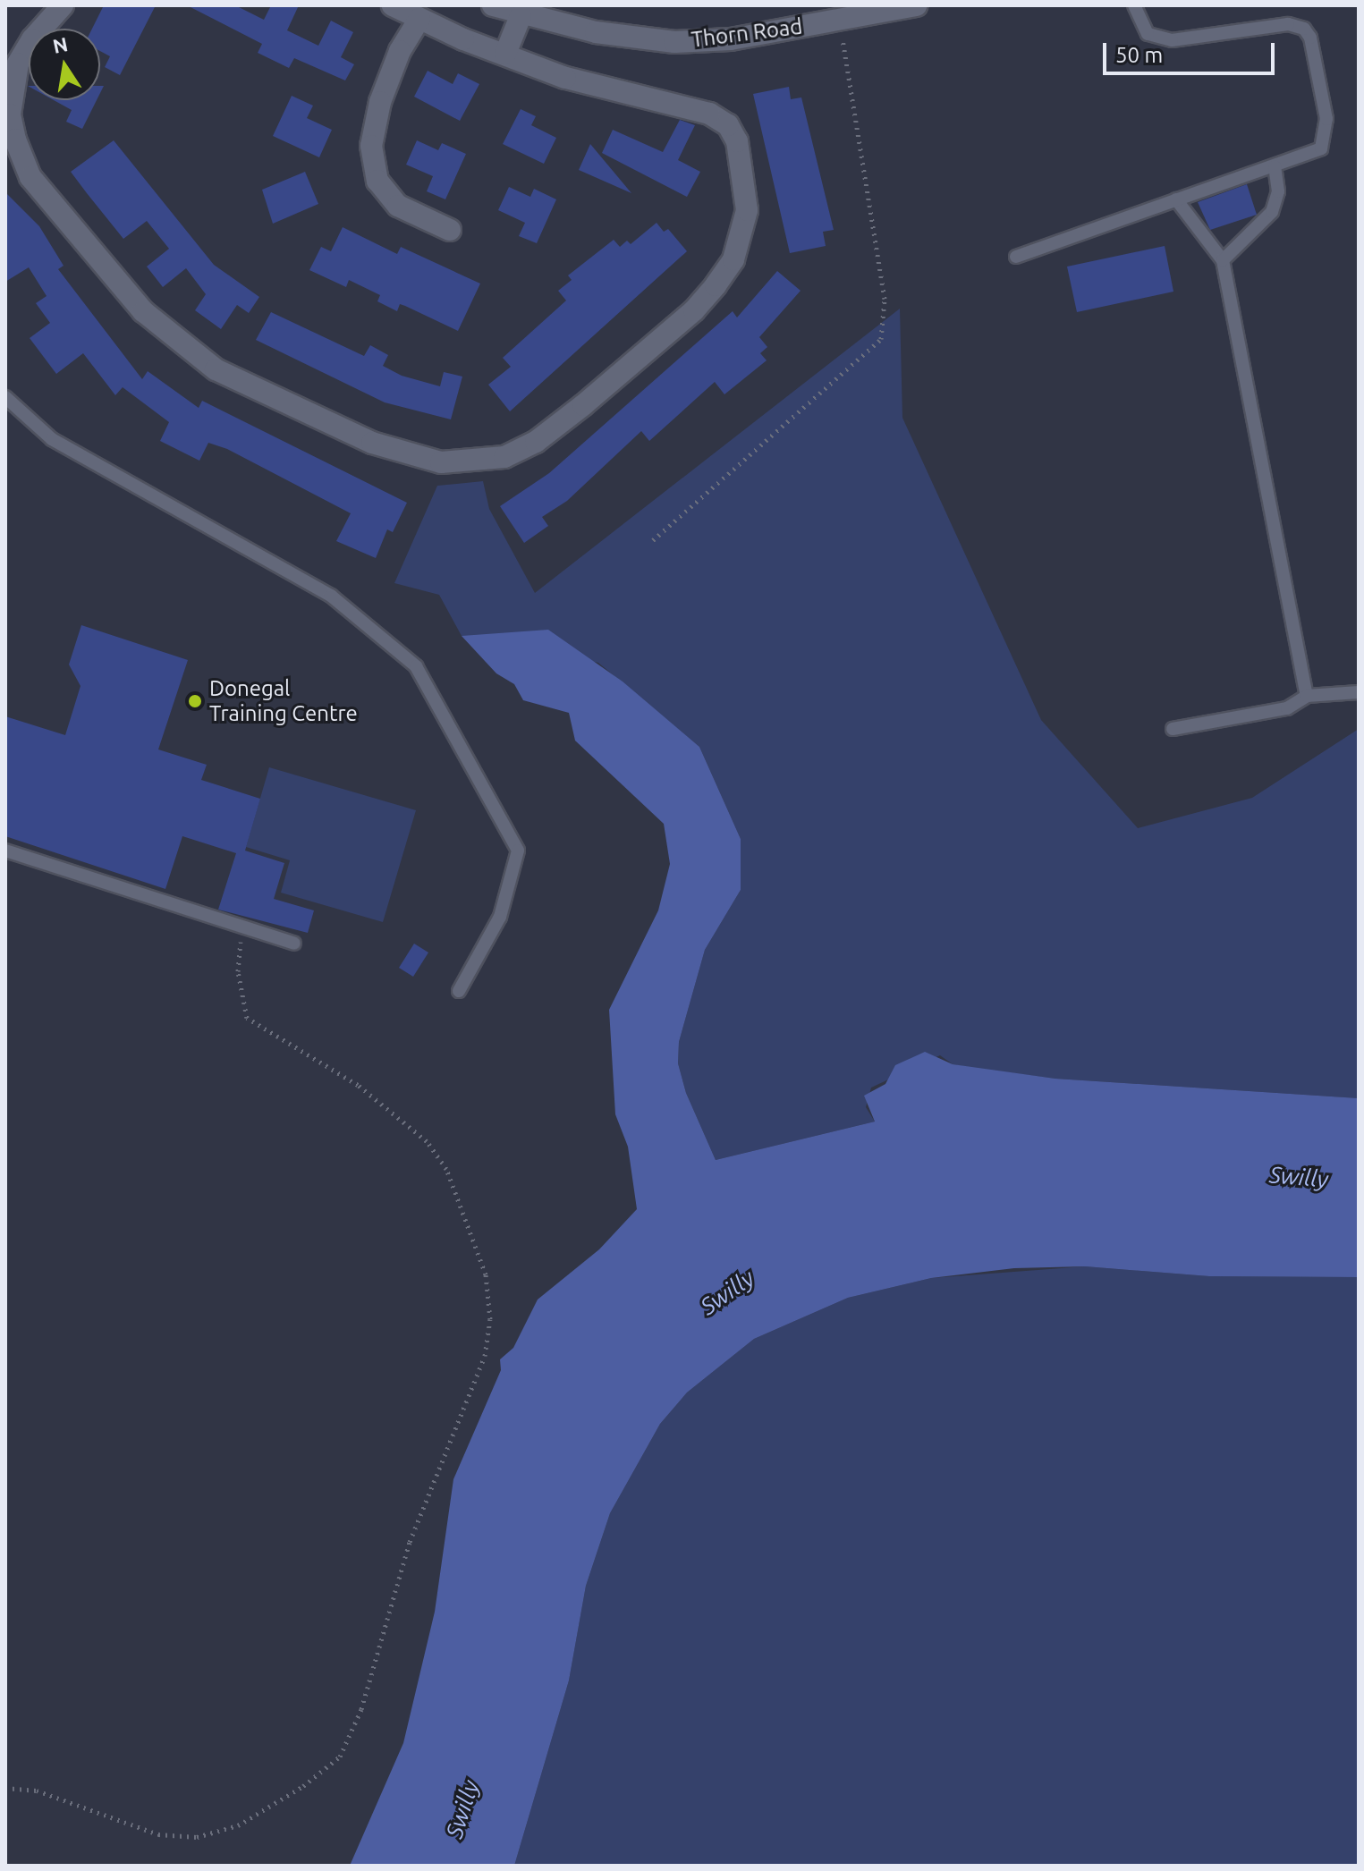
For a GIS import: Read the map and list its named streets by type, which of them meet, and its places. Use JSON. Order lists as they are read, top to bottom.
{
  "streets": {
    "street": ["Thorn Road"]
  },
  "water": ["Swilly"],
  "places": ["Donegal Training Centre"],
  "scale_bar": "50 m",
  "north": "top"
}
